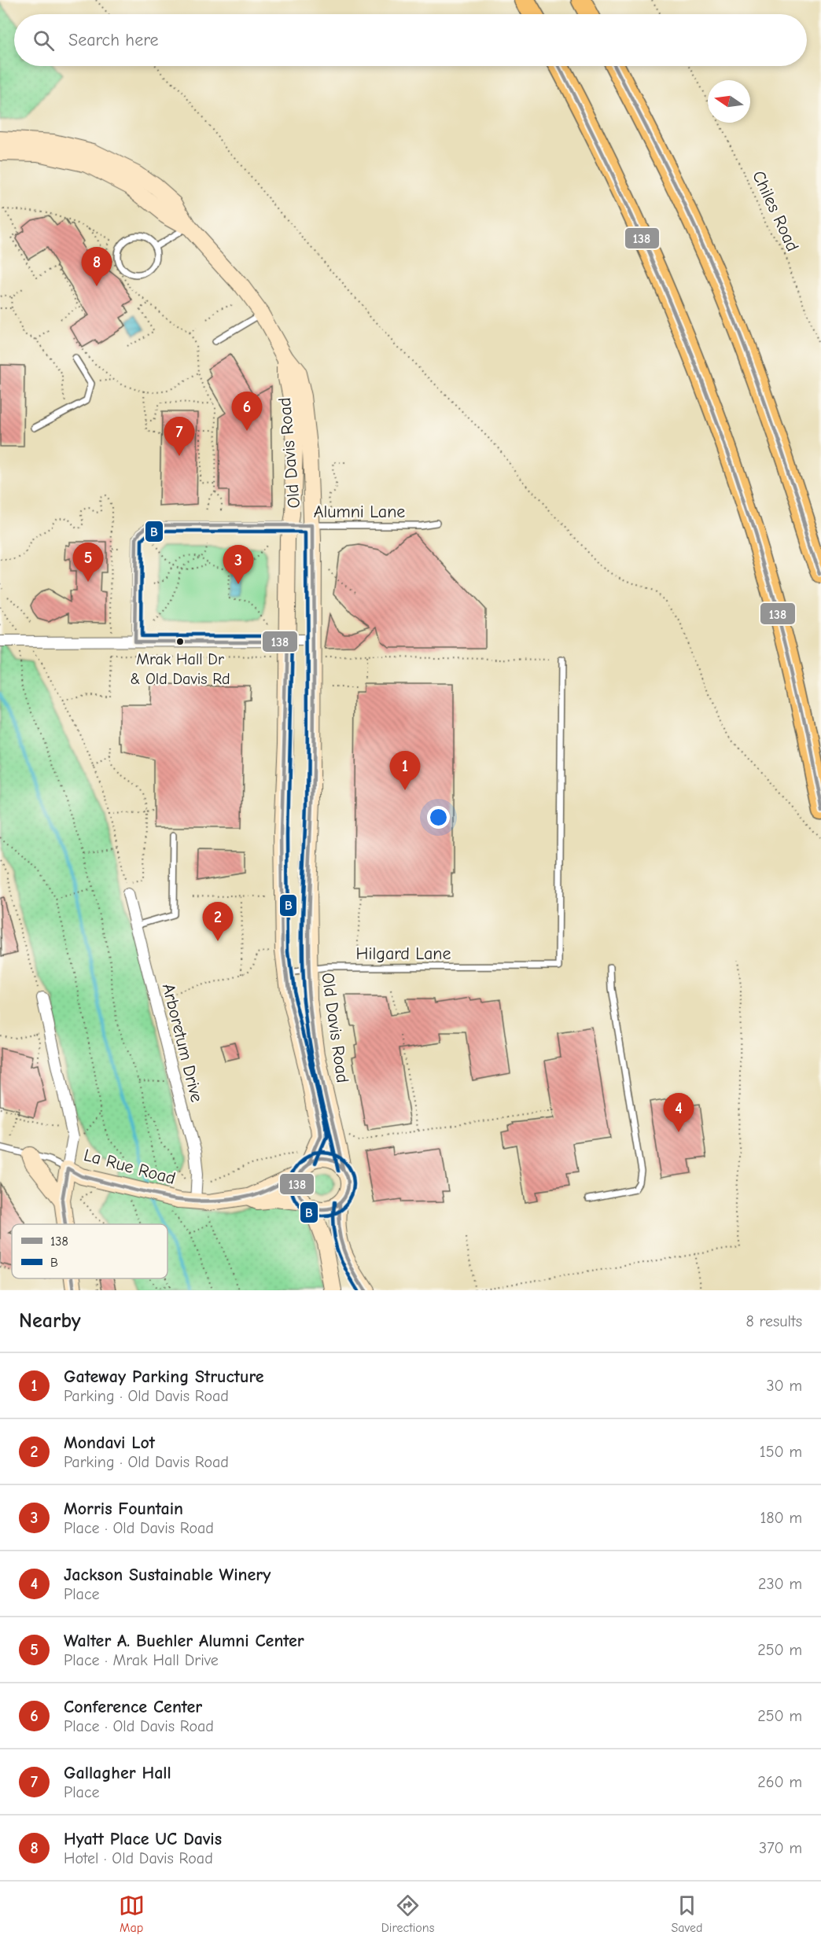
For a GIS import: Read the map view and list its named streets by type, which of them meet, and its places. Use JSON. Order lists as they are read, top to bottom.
{
  "streets": {
    "street": ["Old Davis Road", "Arboretum Drive", "La Rue Road"],
    "lane": ["Alumni Lane", "Hilgard Lane"],
    "path": ["Chiles Road"]
  },
  "crossings": [
    ["Old Davis Road", "Alumni Lane"],
    ["Old Davis Road", "Hilgard Lane"],
    ["Old Davis Road", "La Rue Road"],
    ["Arboretum Drive", "La Rue Road"]
  ],
  "places": ["Mrak Hall Dr & Old Davis Rd"],
  "lines": ["transit line 138", "transit line B"],
  "legend": ["138", "B"],
  "north": "left",
  "page": {
    "search": "Search here",
    "pins": [
      "8",
      "6",
      "7",
      "5",
      "3",
      "1",
      "2",
      "4"
    ],
    "heading": ["Nearby", "8 results"],
    "list": [
      {
        "mark": "1",
        "name": "Gateway Parking Structure",
        "note": "Parking · Old Davis Road",
        "value": "30 m"
      },
      {
        "mark": "2",
        "name": "Mondavi Lot",
        "note": "Parking · Old Davis Road",
        "value": "150 m"
      },
      {
        "mark": "3",
        "name": "Morris Fountain",
        "note": "Place · Old Davis Road",
        "value": "180 m"
      },
      {
        "mark": "4",
        "name": "Jackson Sustainable Winery",
        "note": "Place",
        "value": "230 m"
      },
      {
        "mark": "5",
        "name": "Walter A. Buehler Alumni Center",
        "note": "Place · Mrak Hall Drive",
        "value": "250 m"
      },
      {
        "mark": "6",
        "name": "Conference Center",
        "note": "Place · Old Davis Road",
        "value": "250 m"
      },
      {
        "mark": "7",
        "name": "Gallagher Hall",
        "note": "Place",
        "value": "260 m"
      },
      {
        "mark": "8",
        "name": "Hyatt Place UC Davis",
        "note": "Hotel · Old Davis Road",
        "value": "370 m"
      }
    ],
    "nav": ["Map", "Directions", "Saved"]
  }
}
